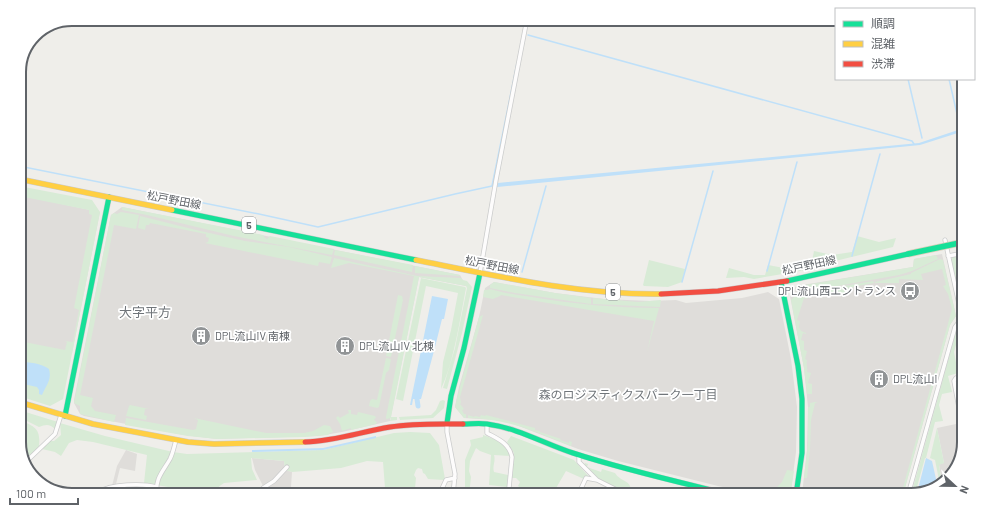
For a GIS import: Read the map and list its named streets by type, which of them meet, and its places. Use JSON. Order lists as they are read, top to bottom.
{
  "streets": {
    "street": ["松戸野田線", "5"]
  },
  "districts": ["大字平方", "森のロジスティクスパーク一丁目"],
  "places": {
    "bus stop": ["DPL流山西エントランス"],
    "building": ["DPL流山IV 南棟", "DPL流山IV 北棟", "DPL流山I"]
  },
  "legend": ["順調", "混雑", "渋滞"],
  "scale_bar": "100 m",
  "north": "right"
}
